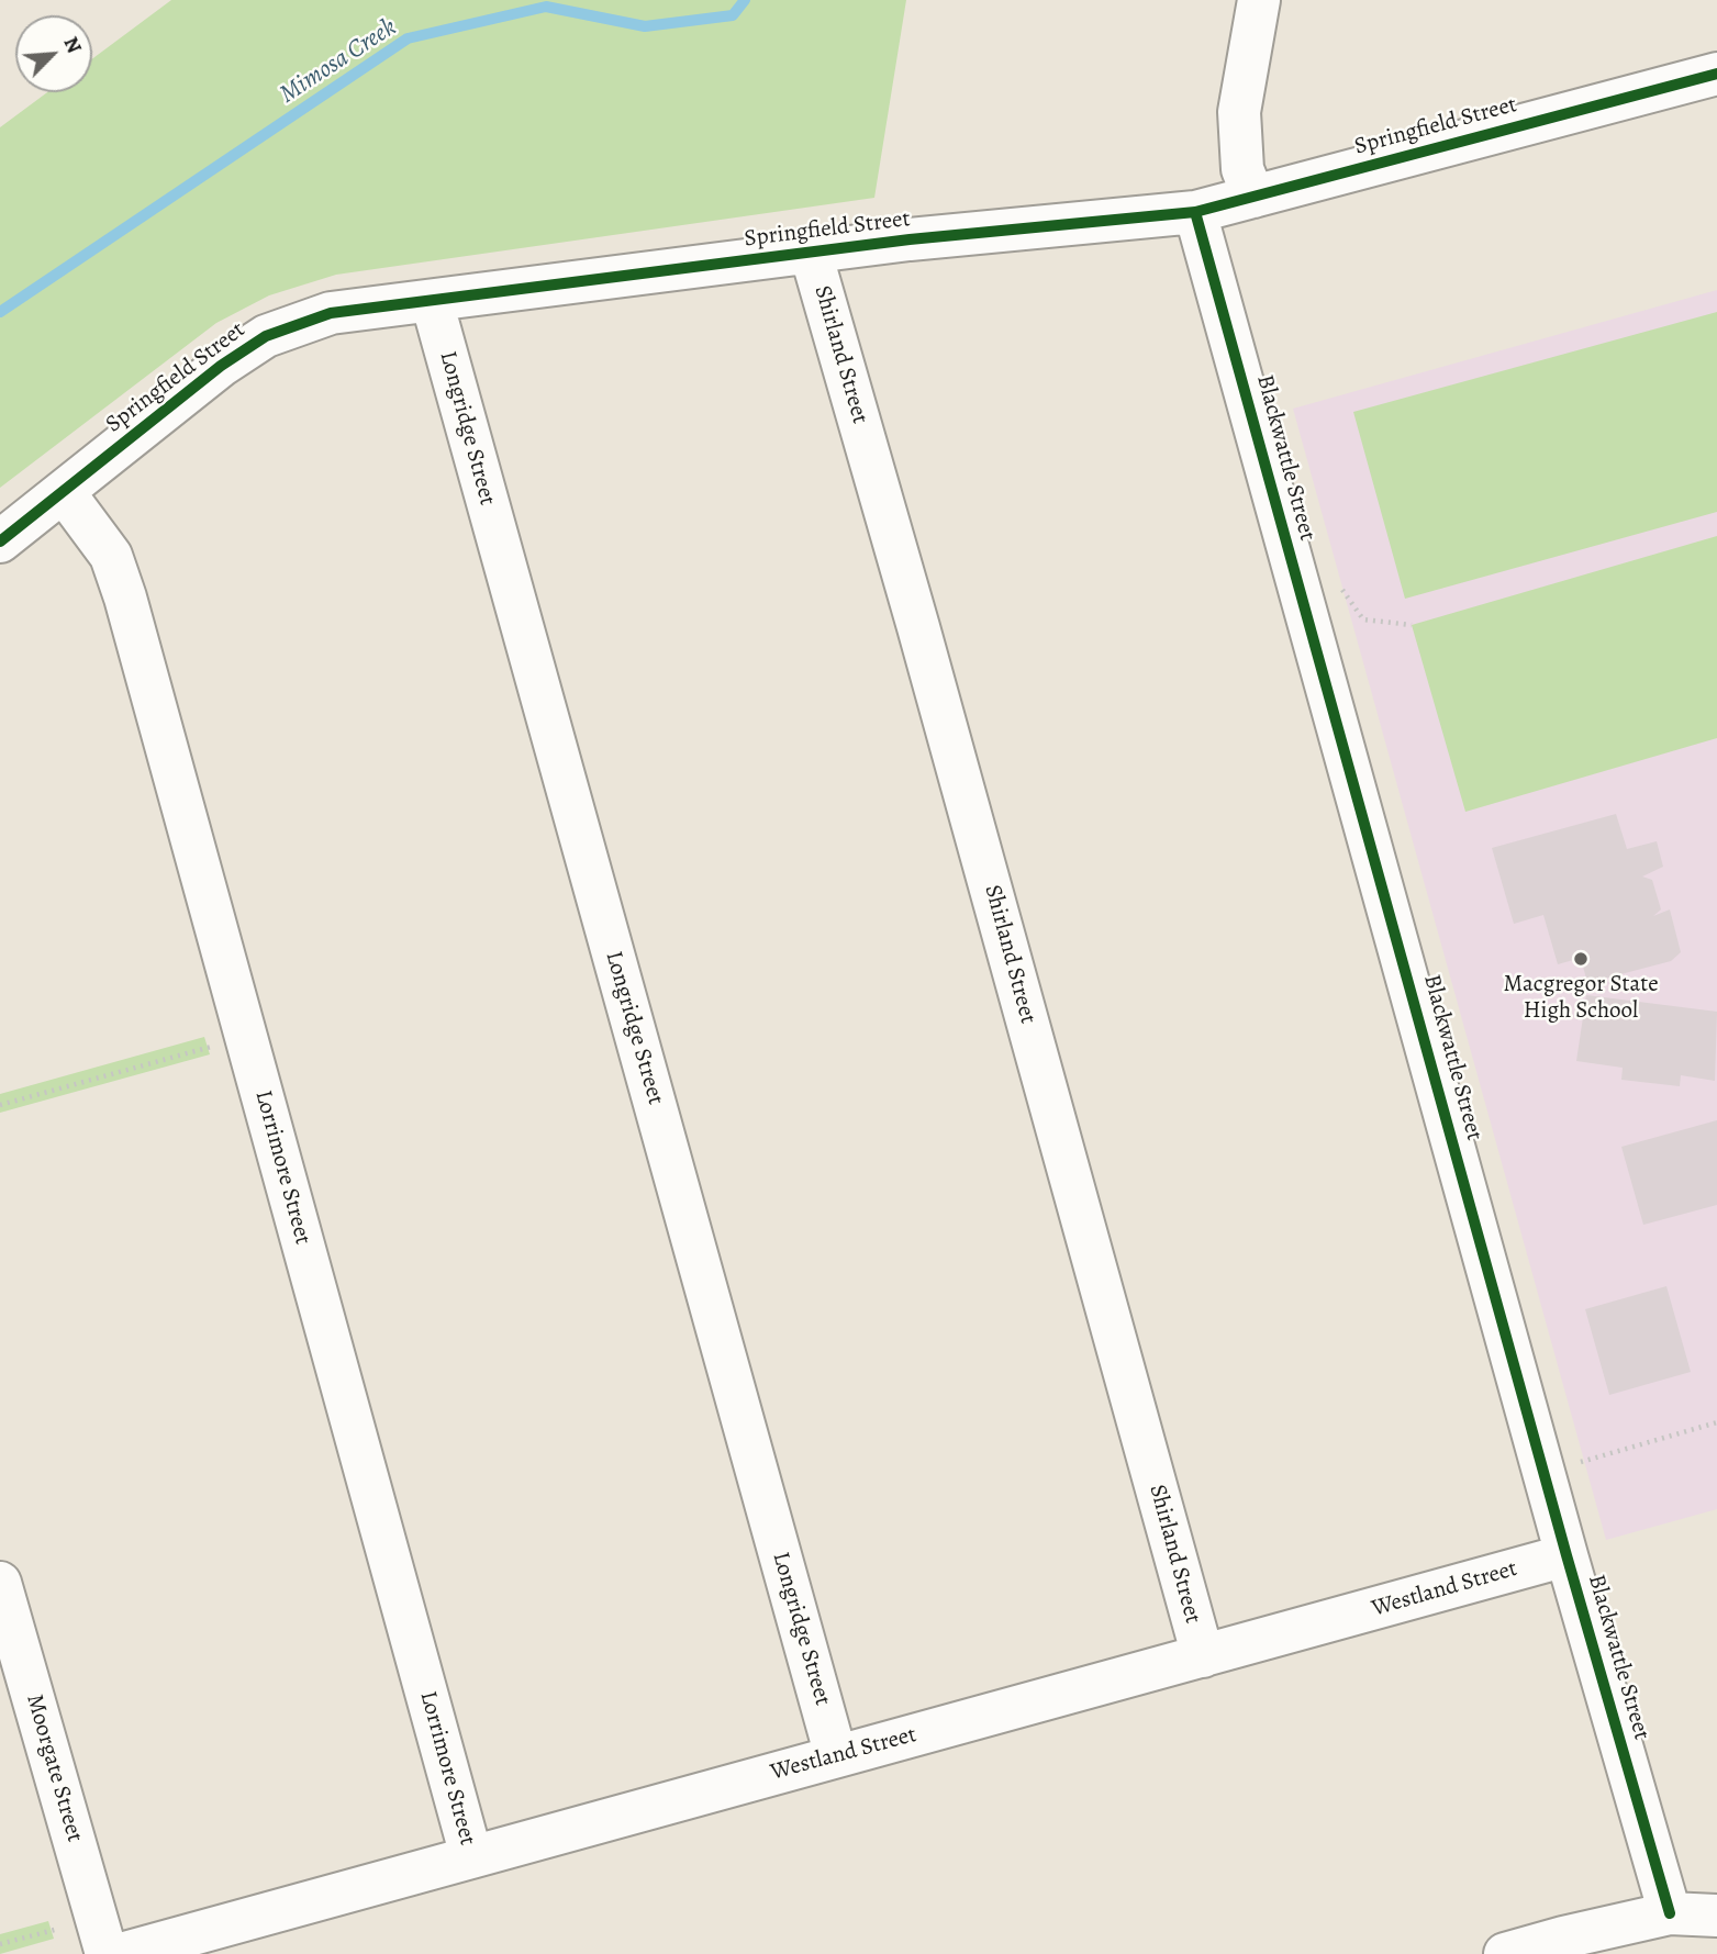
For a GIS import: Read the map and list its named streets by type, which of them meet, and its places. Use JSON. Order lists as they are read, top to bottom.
{
  "streets": {
    "street": [
      "Springfield Street",
      "Shirland Street",
      "Longridge Street",
      "Blackwattle Street",
      "Lorrimore Street",
      "Westland Street",
      "Moorgate Street"
    ]
  },
  "crossings": [
    ["Springfield Street", "Shirland Street"],
    ["Springfield Street", "Longridge Street"],
    ["Springfield Street", "Blackwattle Street"],
    ["Springfield Street", "Lorrimore Street"],
    ["Shirland Street", "Westland Street"],
    ["Longridge Street", "Westland Street"],
    ["Blackwattle Street", "Westland Street"],
    ["Lorrimore Street", "Westland Street"]
  ],
  "water": ["Mimosa Creek"],
  "places": ["Macgregor State High School"],
  "north": "top right"
}
